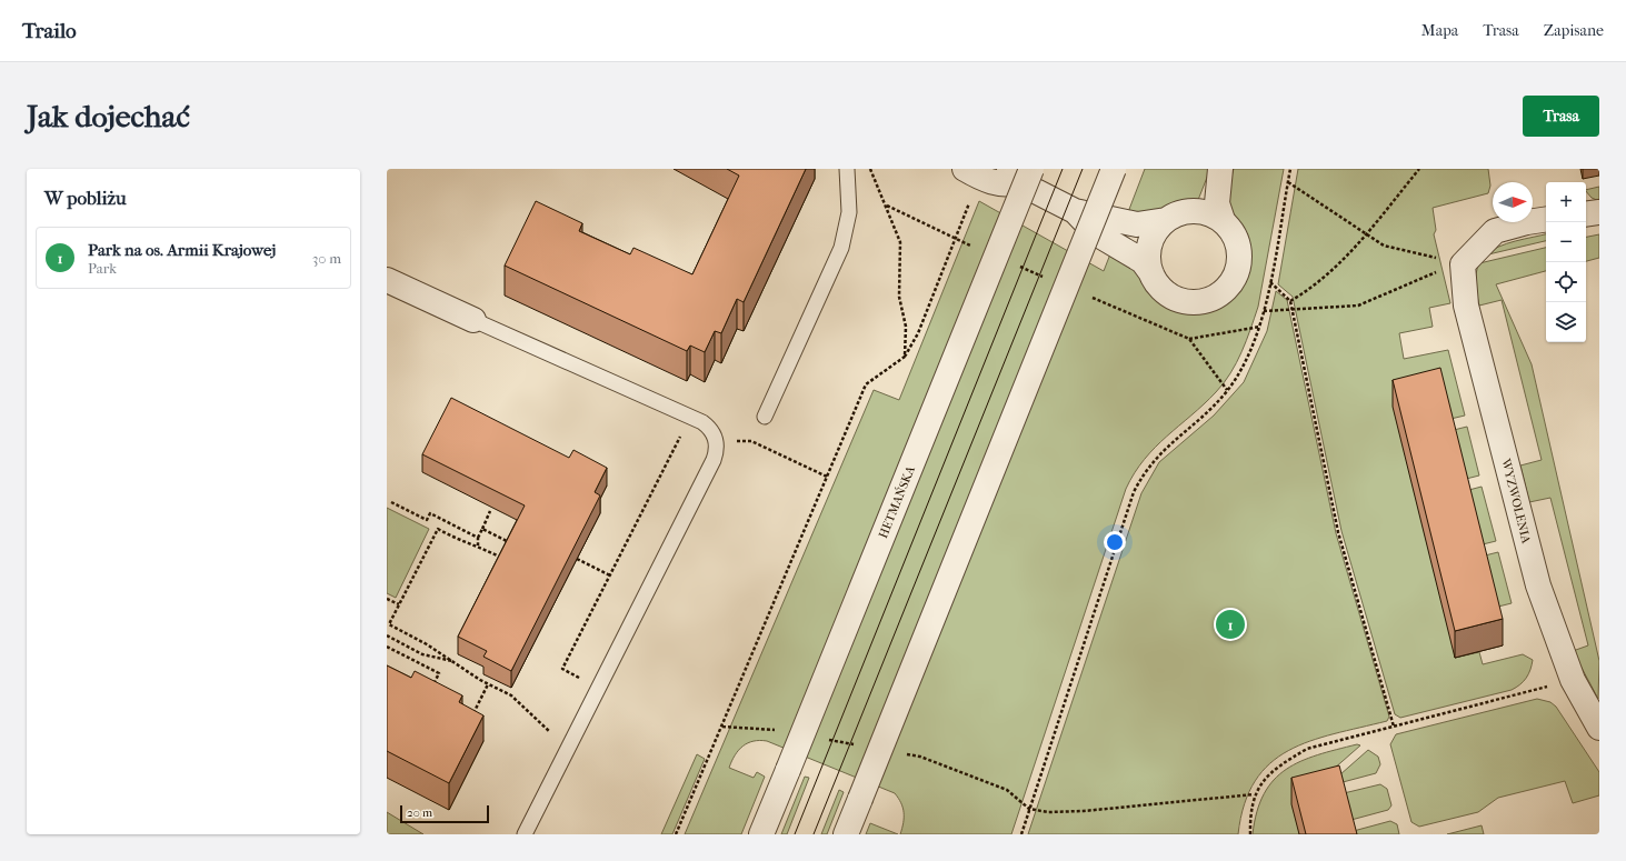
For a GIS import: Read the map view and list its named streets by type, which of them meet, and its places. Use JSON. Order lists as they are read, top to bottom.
{
  "streets": {
    "street": ["WYZWOLENIA", "HETMAŃSKA"]
  },
  "scale_bar": "20 m",
  "north": "right",
  "page": {
    "header": "Trailo",
    "nav": ["Mapa", "Trasa", "Zapisane"],
    "buttons": "Trasa",
    "title": "Jak dojechać",
    "heading": "W pobliżu",
    "map_buttons": ["+", "−"],
    "list": [
      {
        "mark": "1",
        "name": "Park na os. Armii Krajowej",
        "note": "Park",
        "value": "30 m"
      }
    ],
    "pins": "1",
    "scale": "20 m"
  }
}
